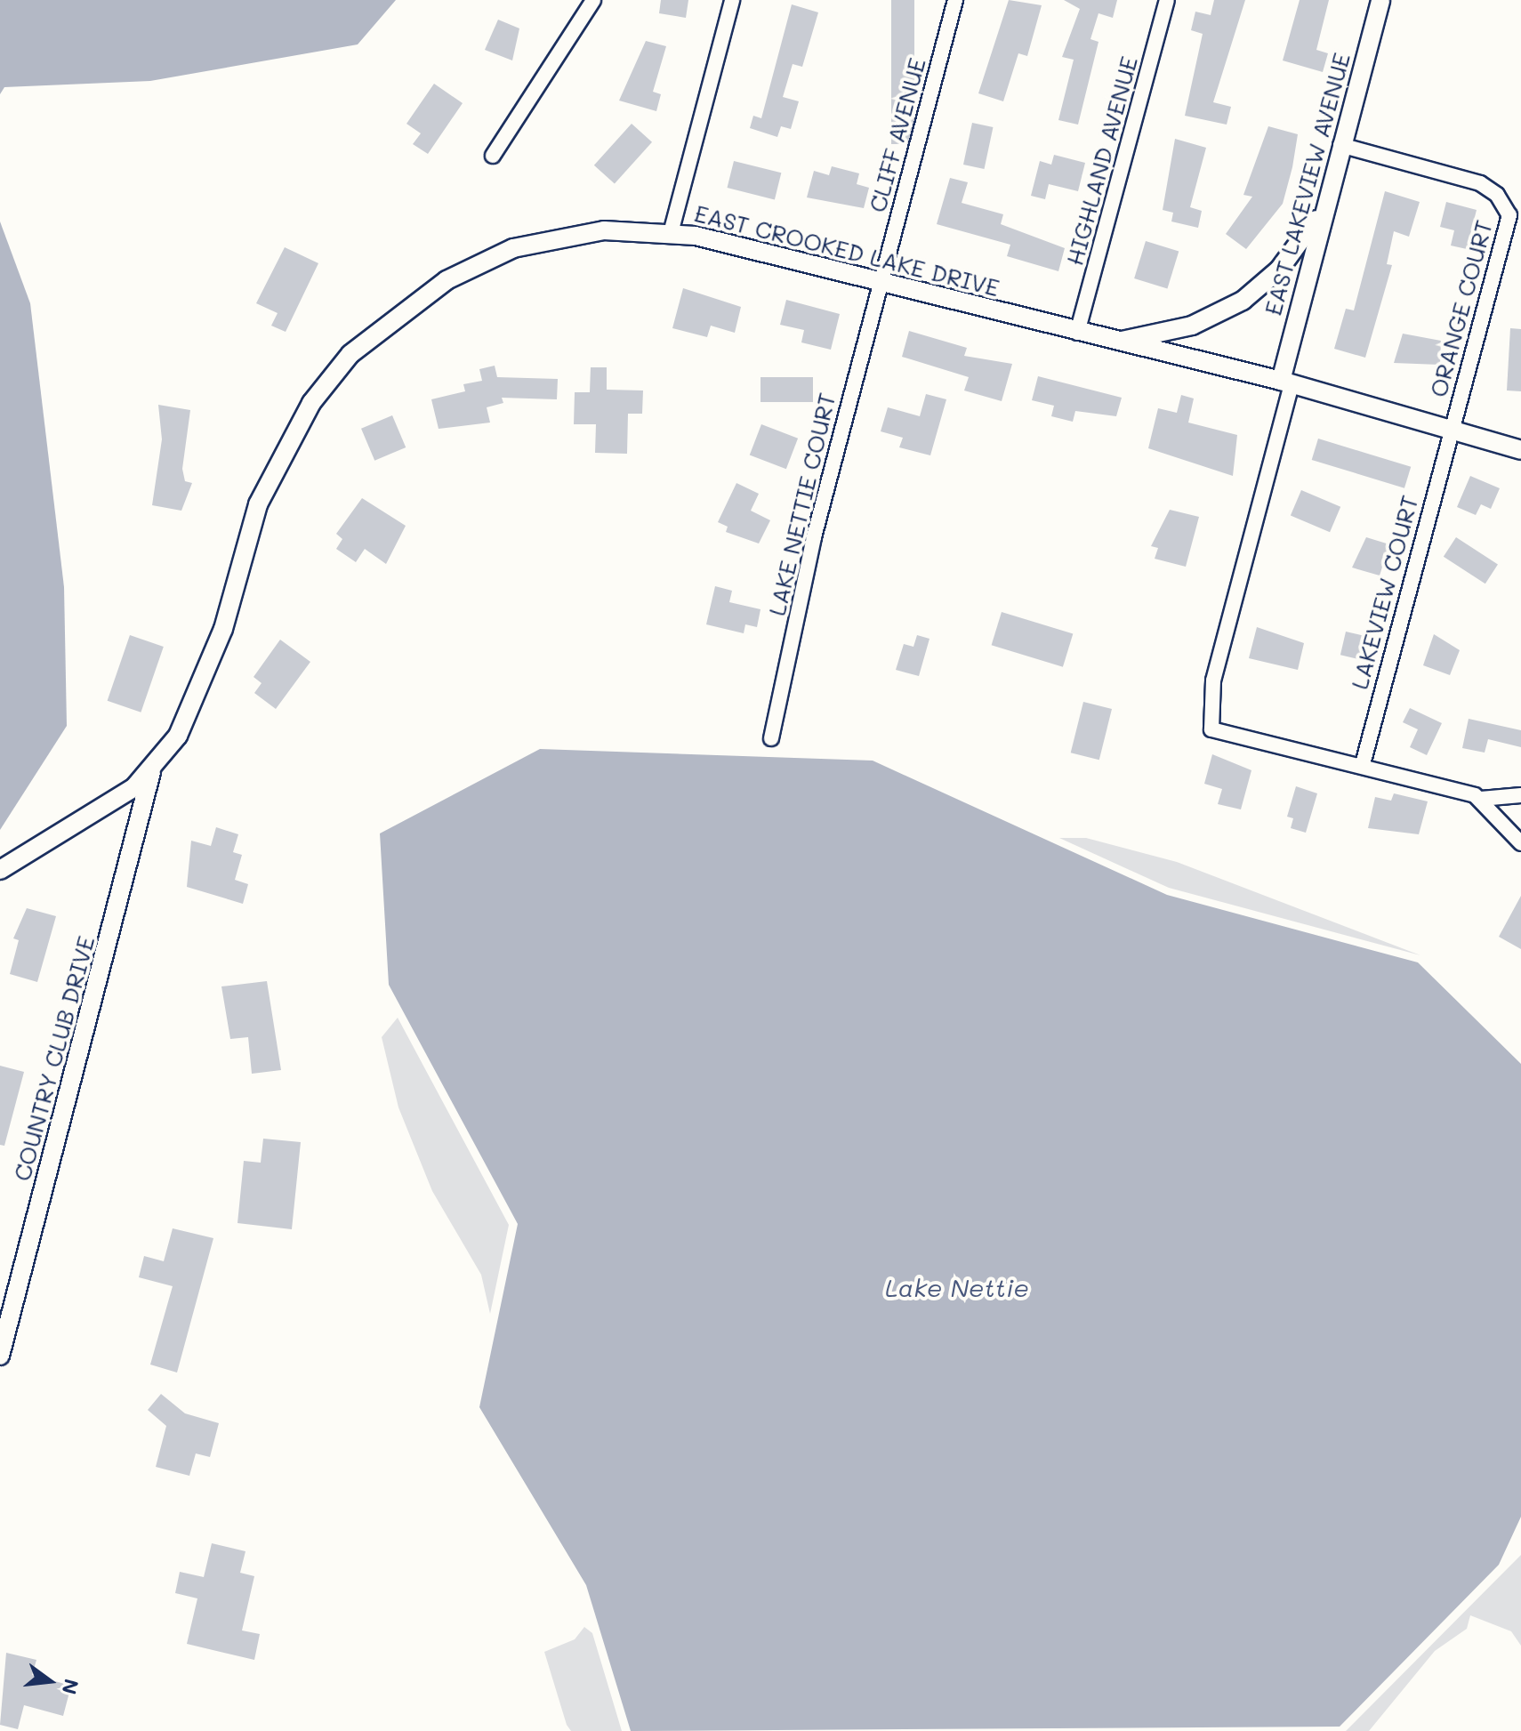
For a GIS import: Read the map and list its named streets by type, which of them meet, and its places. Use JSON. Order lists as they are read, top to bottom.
{
  "streets": {
    "street": [
      "CLIFF AVENUE",
      "HIGHLAND AVENUE",
      "EAST LAKEVIEW AVENUE",
      "EAST CROOKED LAKE DRIVE",
      "ORANGE COURT",
      "LAKE NETTIE COURT",
      "LAKEVIEW COURT",
      "COUNTRY CLUB DRIVE"
    ]
  },
  "crossings": [
    ["CLIFF AVENUE", "EAST CROOKED LAKE DRIVE"],
    ["CLIFF AVENUE", "LAKE NETTIE COURT"],
    ["HIGHLAND AVENUE", "EAST CROOKED LAKE DRIVE"],
    ["EAST LAKEVIEW AVENUE", "EAST CROOKED LAKE DRIVE"],
    ["EAST LAKEVIEW AVENUE", "ORANGE COURT"],
    ["EAST LAKEVIEW AVENUE", "LAKEVIEW COURT"],
    ["EAST CROOKED LAKE DRIVE", "ORANGE COURT"],
    ["EAST CROOKED LAKE DRIVE", "LAKE NETTIE COURT"],
    ["EAST CROOKED LAKE DRIVE", "LAKEVIEW COURT"],
    ["EAST CROOKED LAKE DRIVE", "COUNTRY CLUB DRIVE"],
    ["ORANGE COURT", "LAKEVIEW COURT"]
  ],
  "water": ["Lake Nettie"],
  "north": "right"
}
